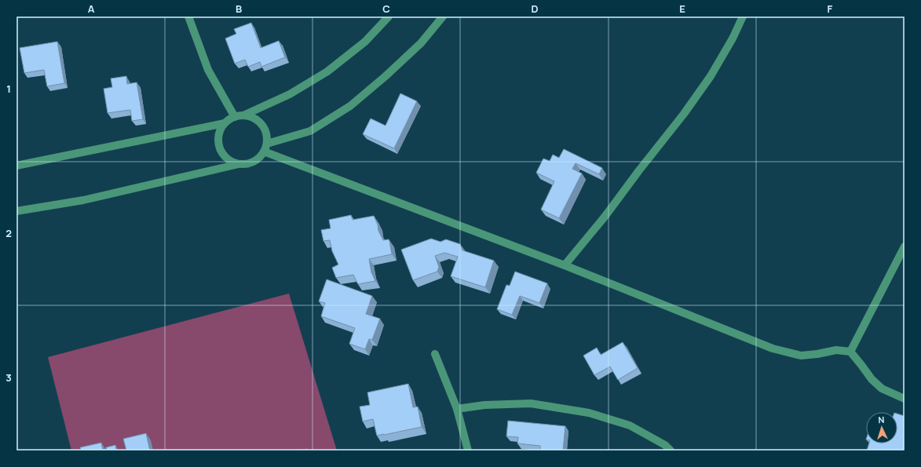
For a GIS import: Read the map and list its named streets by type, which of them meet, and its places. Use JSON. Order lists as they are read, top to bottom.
{
  "north": "top",
  "grid": {
    "columns": [
      "A",
      "B",
      "C",
      "D",
      "E",
      "F"
    ],
    "rows": ["1", "2", "3"]
  }
}
